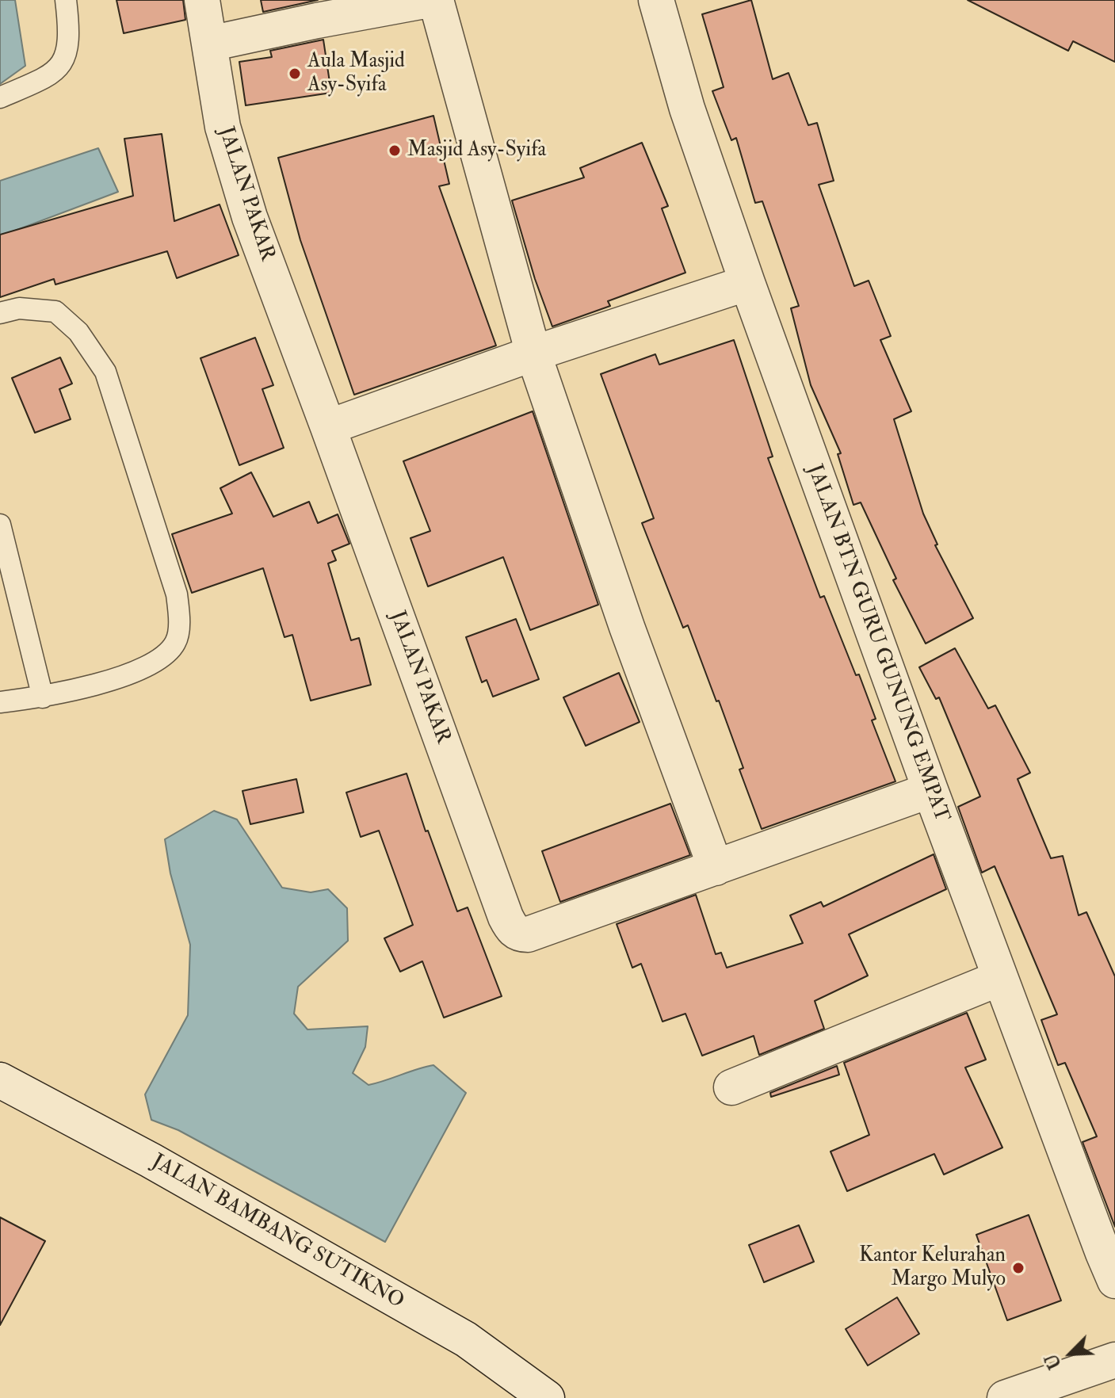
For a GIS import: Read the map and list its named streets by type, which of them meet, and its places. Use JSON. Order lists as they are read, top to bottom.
{
  "streets": {
    "street": ["JALAN PAKAR", "JALAN BTN GURU GUNUNG EMPAT", "JALAN BAMBANG SUTIKNO"]
  },
  "crossings": [
    ["JALAN PAKAR", "JALAN BTN GURU GUNUNG EMPAT"]
  ],
  "places": ["Aula Masjid Asy-Syifa", "Masjid Asy-Syifa", "Kantor Kelurahan Margo Mulyo"],
  "north": "bottom left"
}
